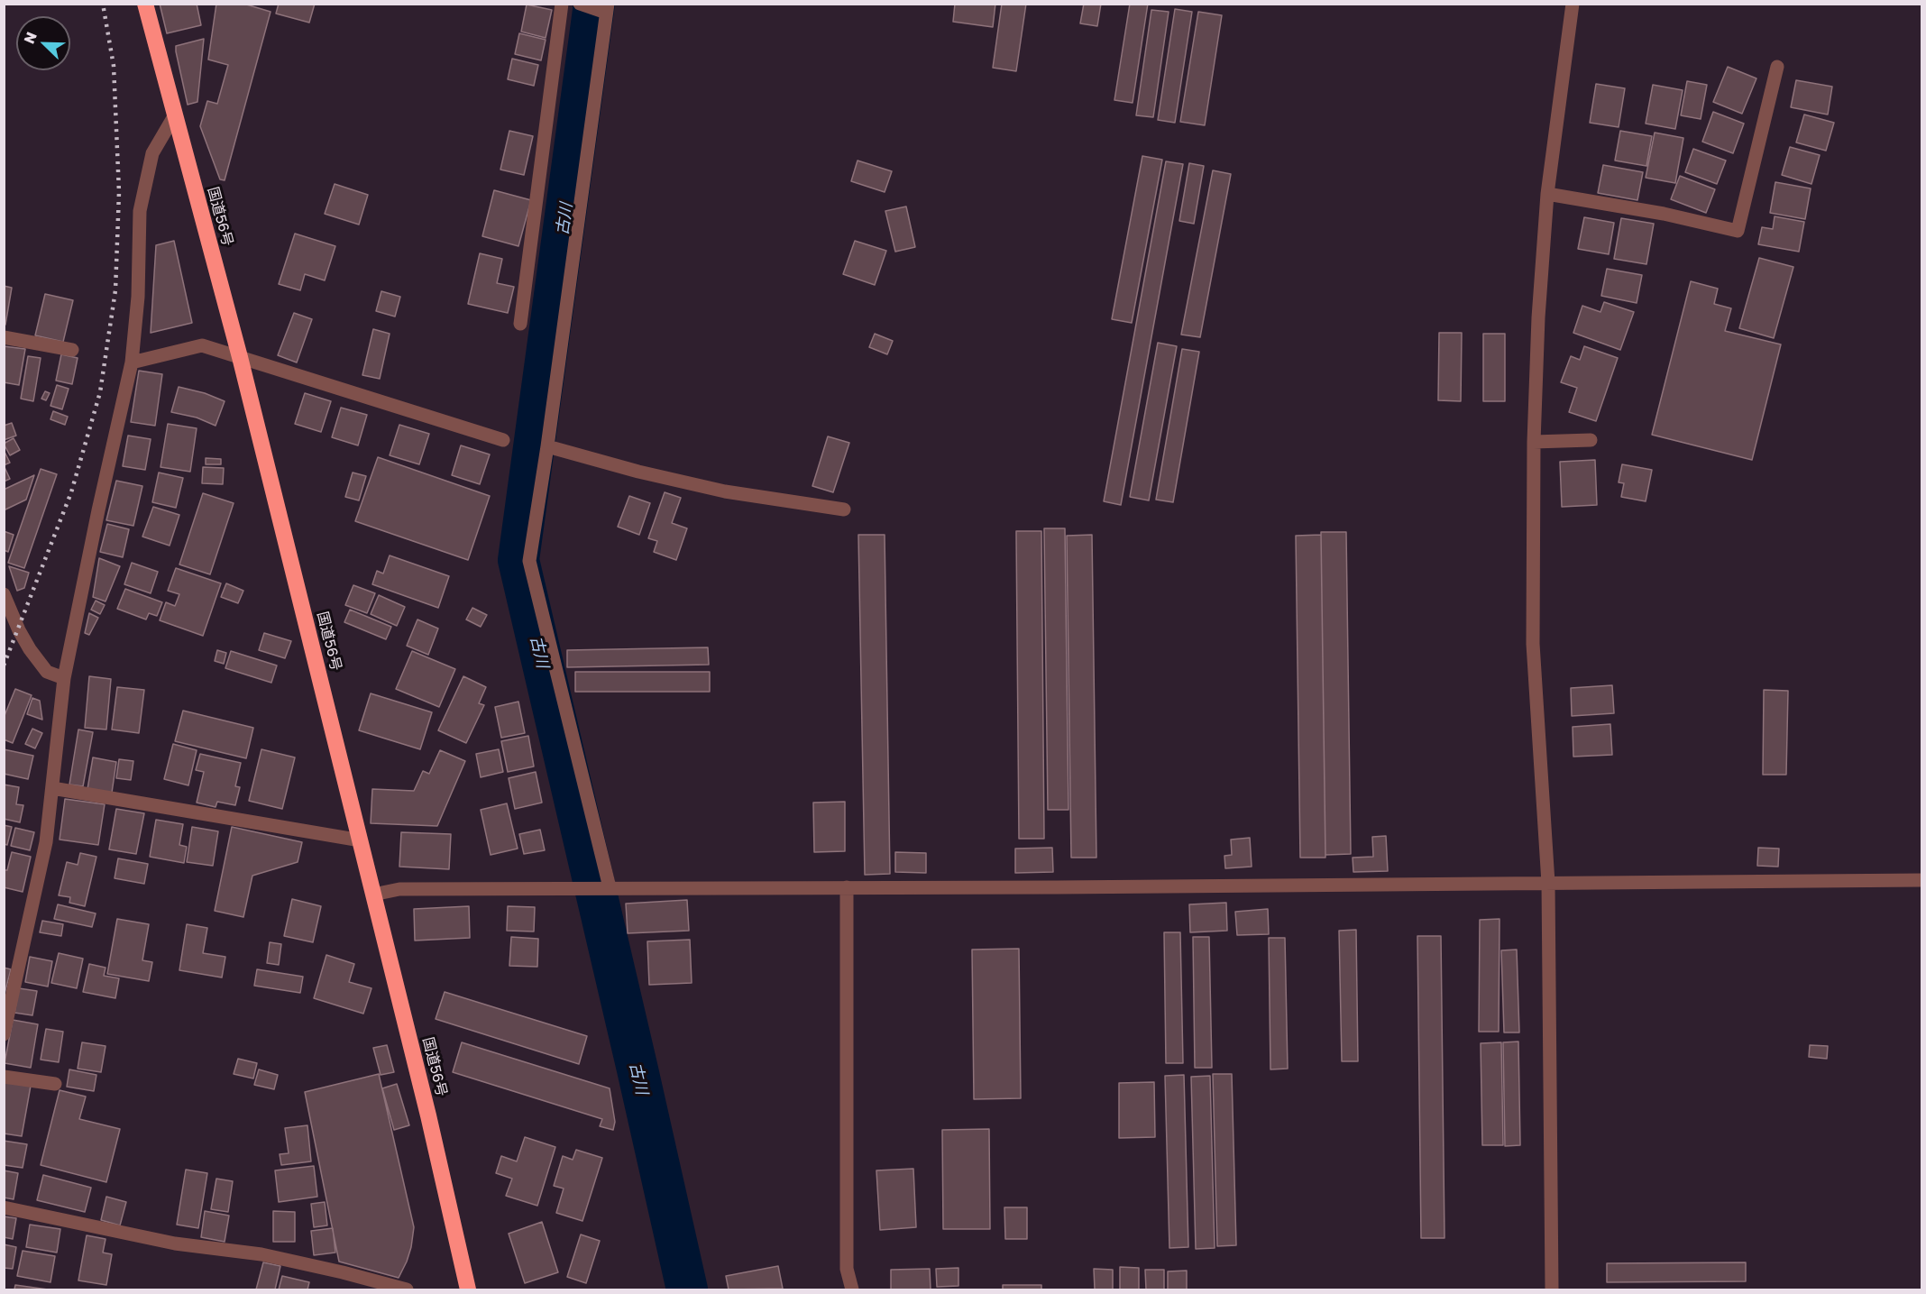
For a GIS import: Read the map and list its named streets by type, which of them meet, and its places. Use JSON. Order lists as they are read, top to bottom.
{
  "streets": {
    "highway": ["国道56号"]
  },
  "water": ["古川"],
  "north": "top left"
}
